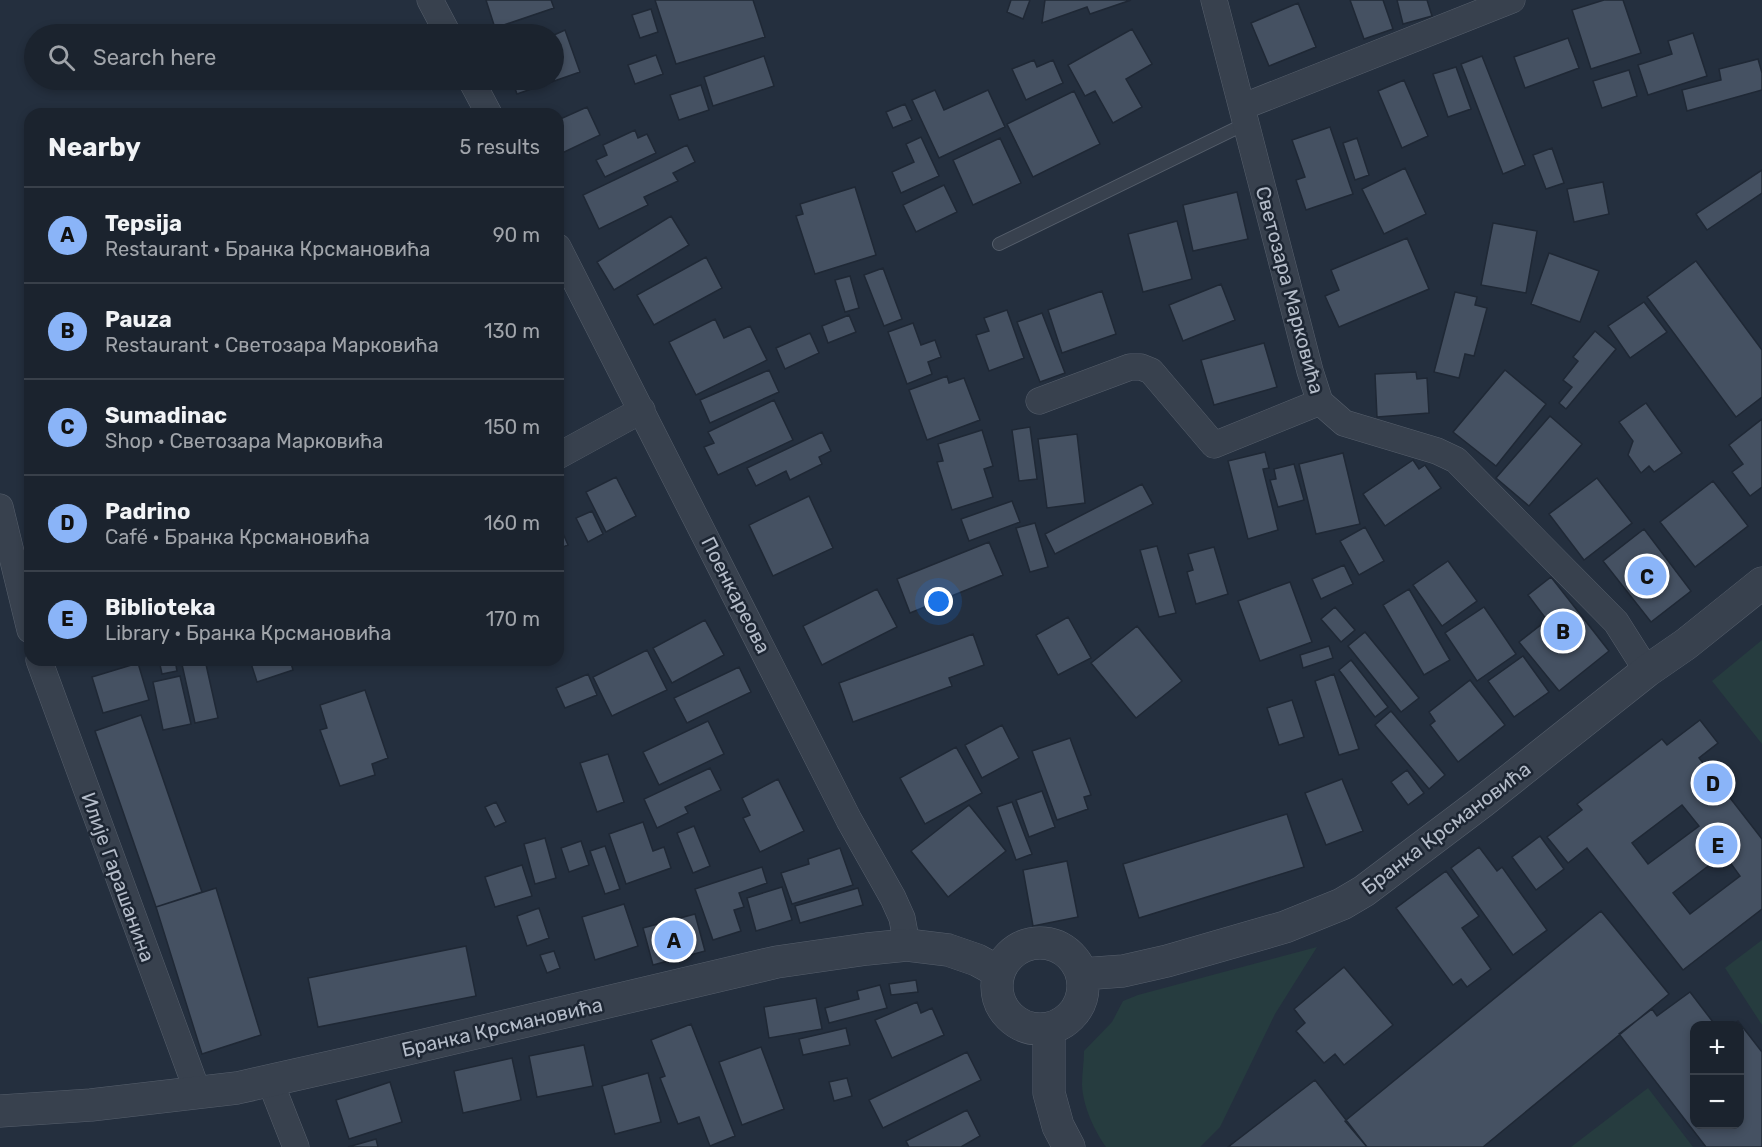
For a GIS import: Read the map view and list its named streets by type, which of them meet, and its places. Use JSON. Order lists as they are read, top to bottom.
{
  "streets": {
    "street": [
      "Светозара Марковића",
      "Поенкареова",
      "Бранка Крсмановића",
      "Илије Гарашанина"
    ]
  },
  "crossings": [
    ["Светозара Марковића", "Бранка Крсмановића"],
    ["Поенкареова", "Бранка Крсмановића"],
    ["Бранка Крсмановића", "Илије Гарашанина"]
  ],
  "page": {
    "search": "Search here",
    "heading": ["Nearby", "5 results"],
    "list": [
      {
        "mark": "A",
        "name": "Tepsija",
        "note": "Restaurant · Бранка Крсмановића",
        "value": "90 m"
      },
      {
        "mark": "B",
        "name": "Pauza",
        "note": "Restaurant · Светозара Марковића",
        "value": "130 m"
      },
      {
        "mark": "C",
        "name": "Sumadinac",
        "note": "Shop · Светозара Марковића",
        "value": "150 m"
      },
      {
        "mark": "D",
        "name": "Padrino",
        "note": "Café · Бранка Крсмановића",
        "value": "160 m"
      },
      {
        "mark": "E",
        "name": "Biblioteka",
        "note": "Library · Бранка Крсмановића",
        "value": "170 m"
      }
    ],
    "pins": [
      "C",
      "B",
      "D",
      "E",
      "A"
    ],
    "map_buttons": ["+", "−"]
  }
}
